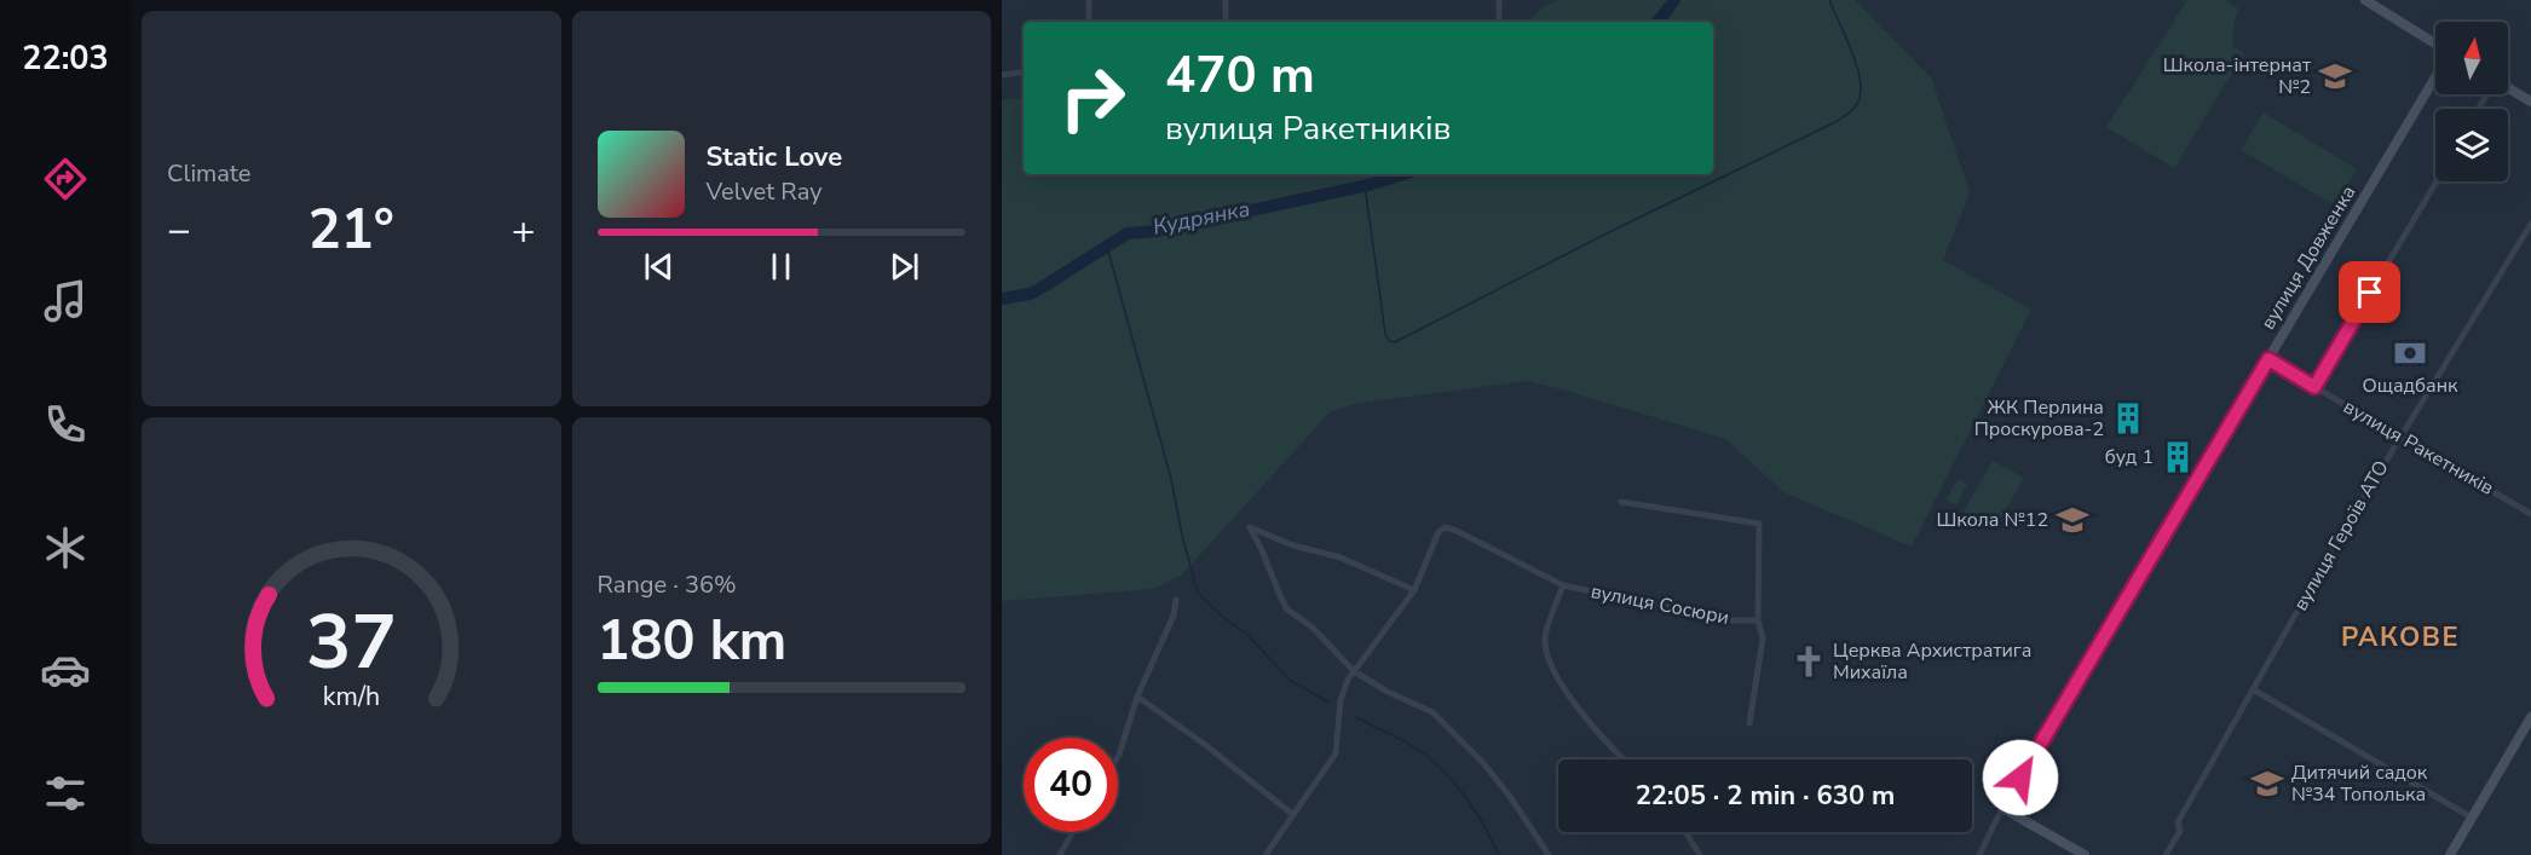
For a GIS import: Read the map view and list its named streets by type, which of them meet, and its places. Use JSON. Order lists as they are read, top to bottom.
{
  "streets": {
    "street": [
      "вулиця Довженка",
      "вулиця Ракетників",
      "вулиця Героїв АТО",
      "вулиця Сосюри"
    ]
  },
  "crossings": [
    ["вулиця Довженка", "вулиця Ракетників"],
    ["вулиця Ракетників", "вулиця Героїв АТО"]
  ],
  "districts": ["РАКОВЕ"],
  "water": ["Кудрянка"],
  "places": {
    "school or university": ["Школа-інтернат №2", "Школа №12", "Дитячий садок №34 Тополька"],
    "bank": ["Ощадбанк"],
    "building": ["ЖК Перлина Проскурова-2", "буд 1"],
    "church": ["Церква Архистратига Михаїла"]
  },
  "north": "top",
  "page": {
    "tabs": "22:03",
    "tile": [
      "Climate",
      ["Range · 36%", "180 km"]
    ],
    "turn": ["470 m", "вулиця Ракетників"],
    "song": ["Static Love", "Velvet Ray"],
    "heat": ["−", "21°", "+"],
    "limit": "40",
    "trip": "22:05 · 2 min · 630 m",
    "gauge": ["37", "km/h"]
  }
}
